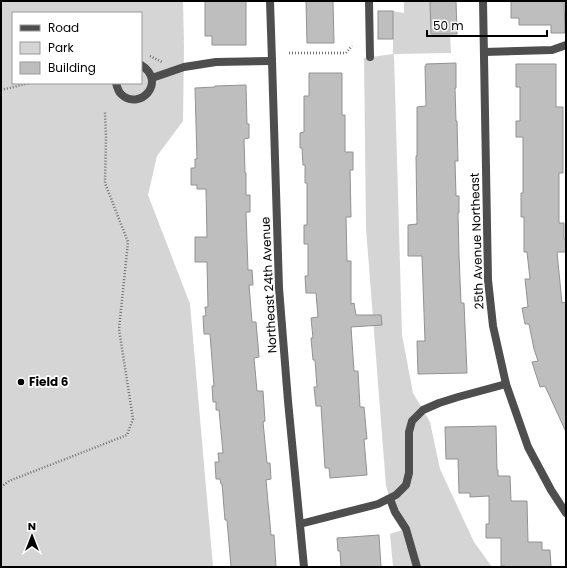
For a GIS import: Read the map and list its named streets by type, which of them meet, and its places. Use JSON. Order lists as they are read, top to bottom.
{
  "streets": {
    "street": ["25th Avenue Northeast", "Northeast 24th Avenue"]
  },
  "places": ["Field 6"],
  "legend": ["Road", "Park", "Building"],
  "scale_bar": "50 m",
  "north": "top"
}
